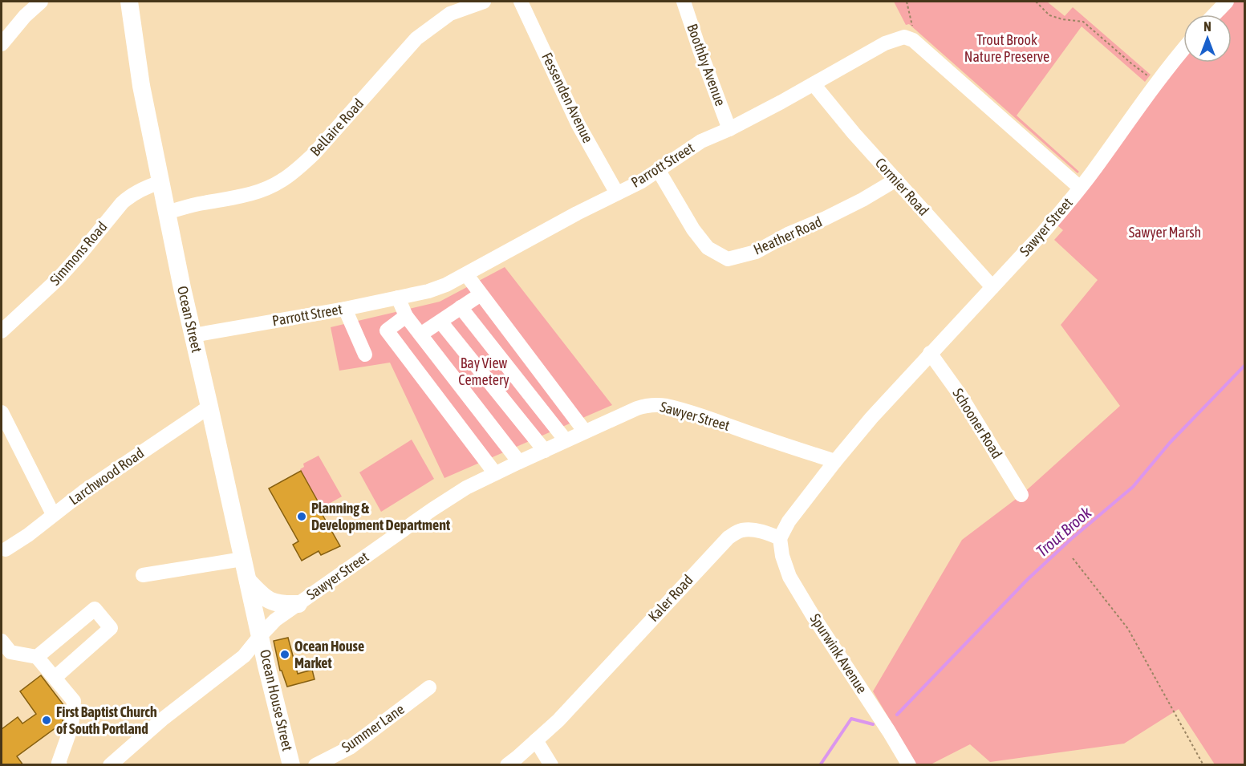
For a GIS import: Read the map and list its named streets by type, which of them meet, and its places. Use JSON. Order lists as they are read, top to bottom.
{
  "streets": {
    "main road": ["Ocean Street", "Ocean House Street"],
    "street": [
      "Boothby Avenue",
      "Fessenden Avenue",
      "Bellaire Road",
      "Parrott Street",
      "Cormier Road",
      "Sawyer Street",
      "Heather Road",
      "Simmons Road",
      "Schooner Road",
      "Larchwood Road",
      "Kaler Road",
      "Spurwink Avenue",
      "Summer Lane"
    ]
  },
  "crossings": [
    ["Boothby Avenue", "Parrott Street"],
    ["Fessenden Avenue", "Parrott Street"],
    ["Bellaire Road", "Ocean Street"],
    ["Parrott Street", "Cormier Road"],
    ["Parrott Street", "Heather Road"],
    ["Parrott Street", "Ocean Street"],
    ["Cormier Road", "Sawyer Street"],
    ["Cormier Road", "Heather Road"],
    ["Sawyer Street", "Ocean Street"],
    ["Sawyer Street", "Schooner Road"],
    ["Sawyer Street", "Ocean House Street"],
    ["Simmons Road", "Ocean Street"],
    ["Ocean Street", "Larchwood Road"],
    ["Ocean Street", "Ocean House Street"],
    ["Kaler Road", "Spurwink Avenue"]
  ],
  "water": ["Trout Brook"],
  "parks": ["Trout Brook Nature Preserve", "Sawyer Marsh", "Bay View Cemetery"],
  "places": ["Planning & Development Department", "Ocean House Market", "First Baptist Church of South Portland"],
  "north": "top"
}
